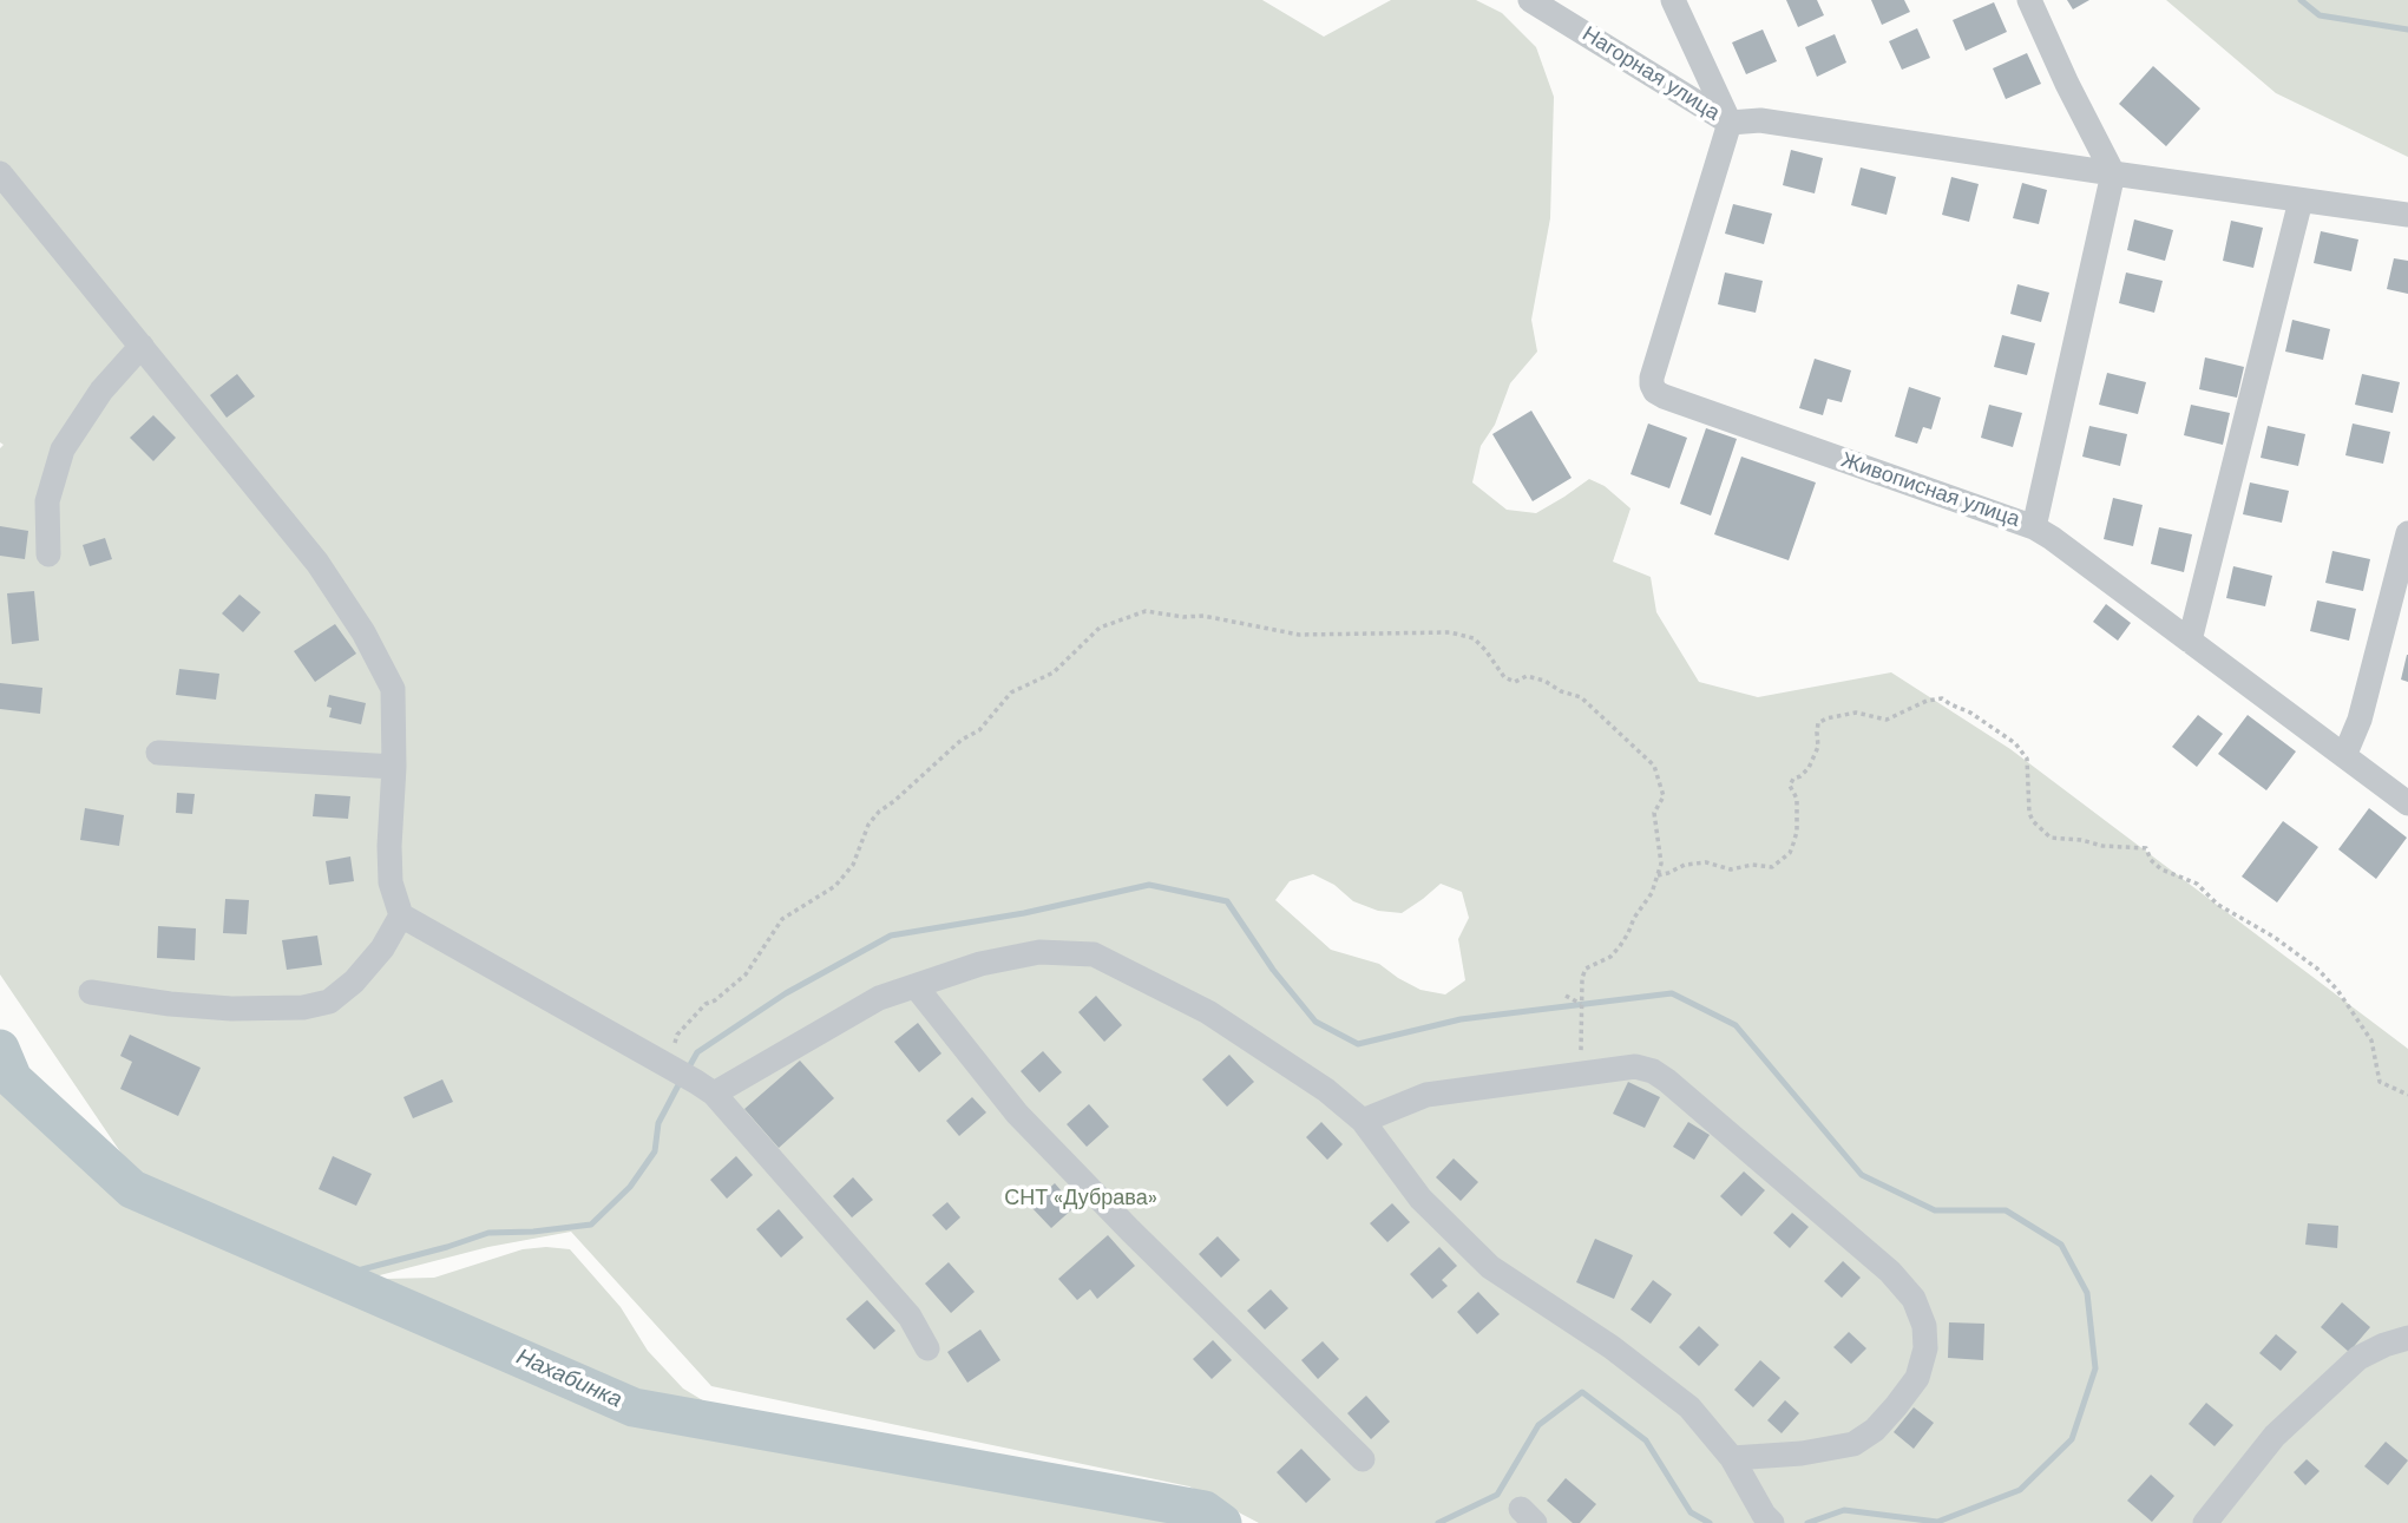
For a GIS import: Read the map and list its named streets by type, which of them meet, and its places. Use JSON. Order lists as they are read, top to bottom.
{
  "streets": {
    "street": ["Нагорная улица", "Живописная улица"]
  },
  "crossings": [
    ["Нагорная улица", "Живописная улица"]
  ],
  "water": ["Нахабинка"],
  "parks": ["СНТ «Дубрава»"]
}
